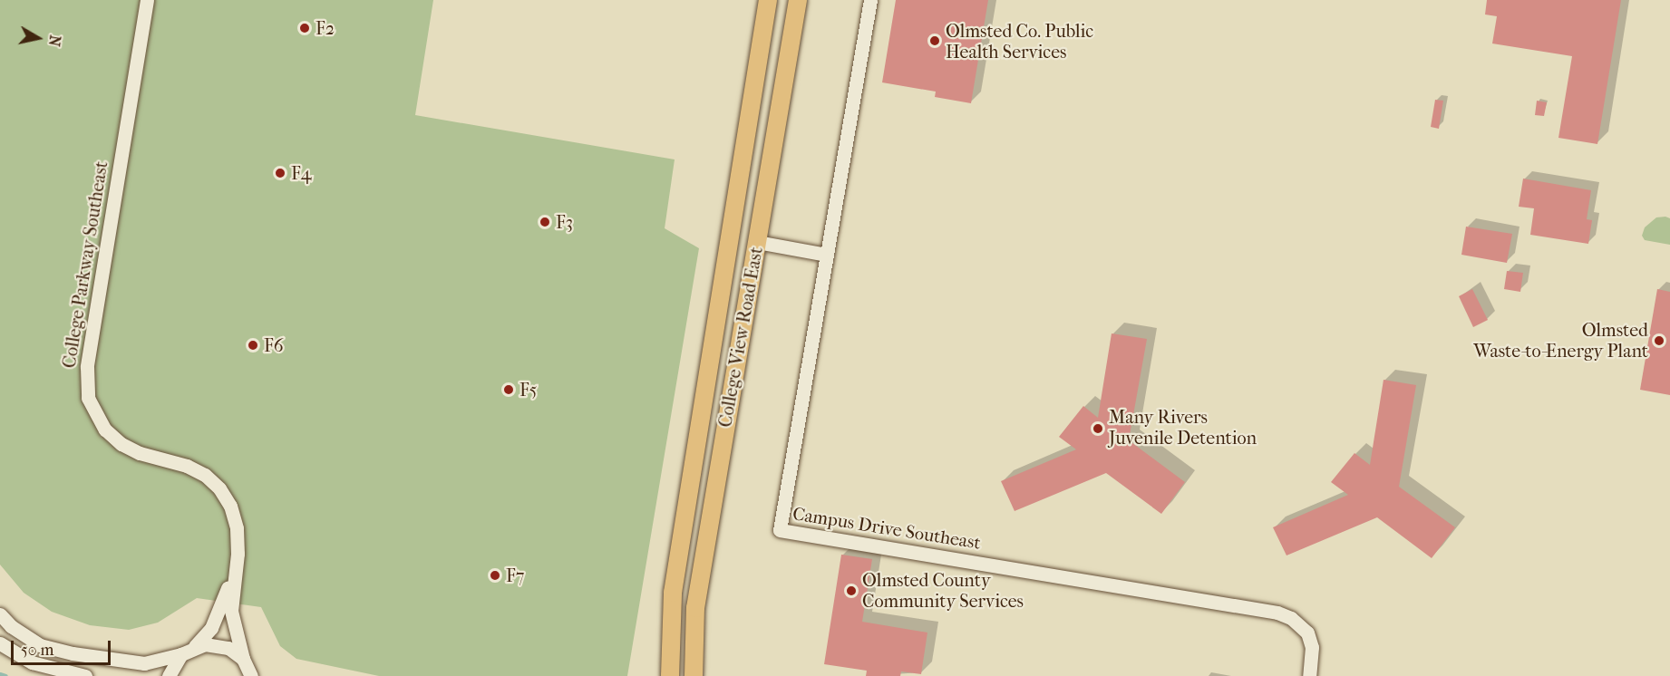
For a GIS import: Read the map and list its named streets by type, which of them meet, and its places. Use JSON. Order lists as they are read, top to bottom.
{
  "streets": {
    "main road": ["College View Road East"],
    "street": ["College Parkway Southeast", "Campus Drive Southeast"]
  },
  "places": [
    "F2",
    "Olmsted Co. Public Health Services",
    "F4",
    "F3",
    "Olmsted Waste-to-Energy Plant",
    "F6",
    "F5",
    "Many Rivers Juvenile Detention",
    "F7",
    "Olmsted County Community Services"
  ],
  "scale_bar": "50 m",
  "north": "right"
}
